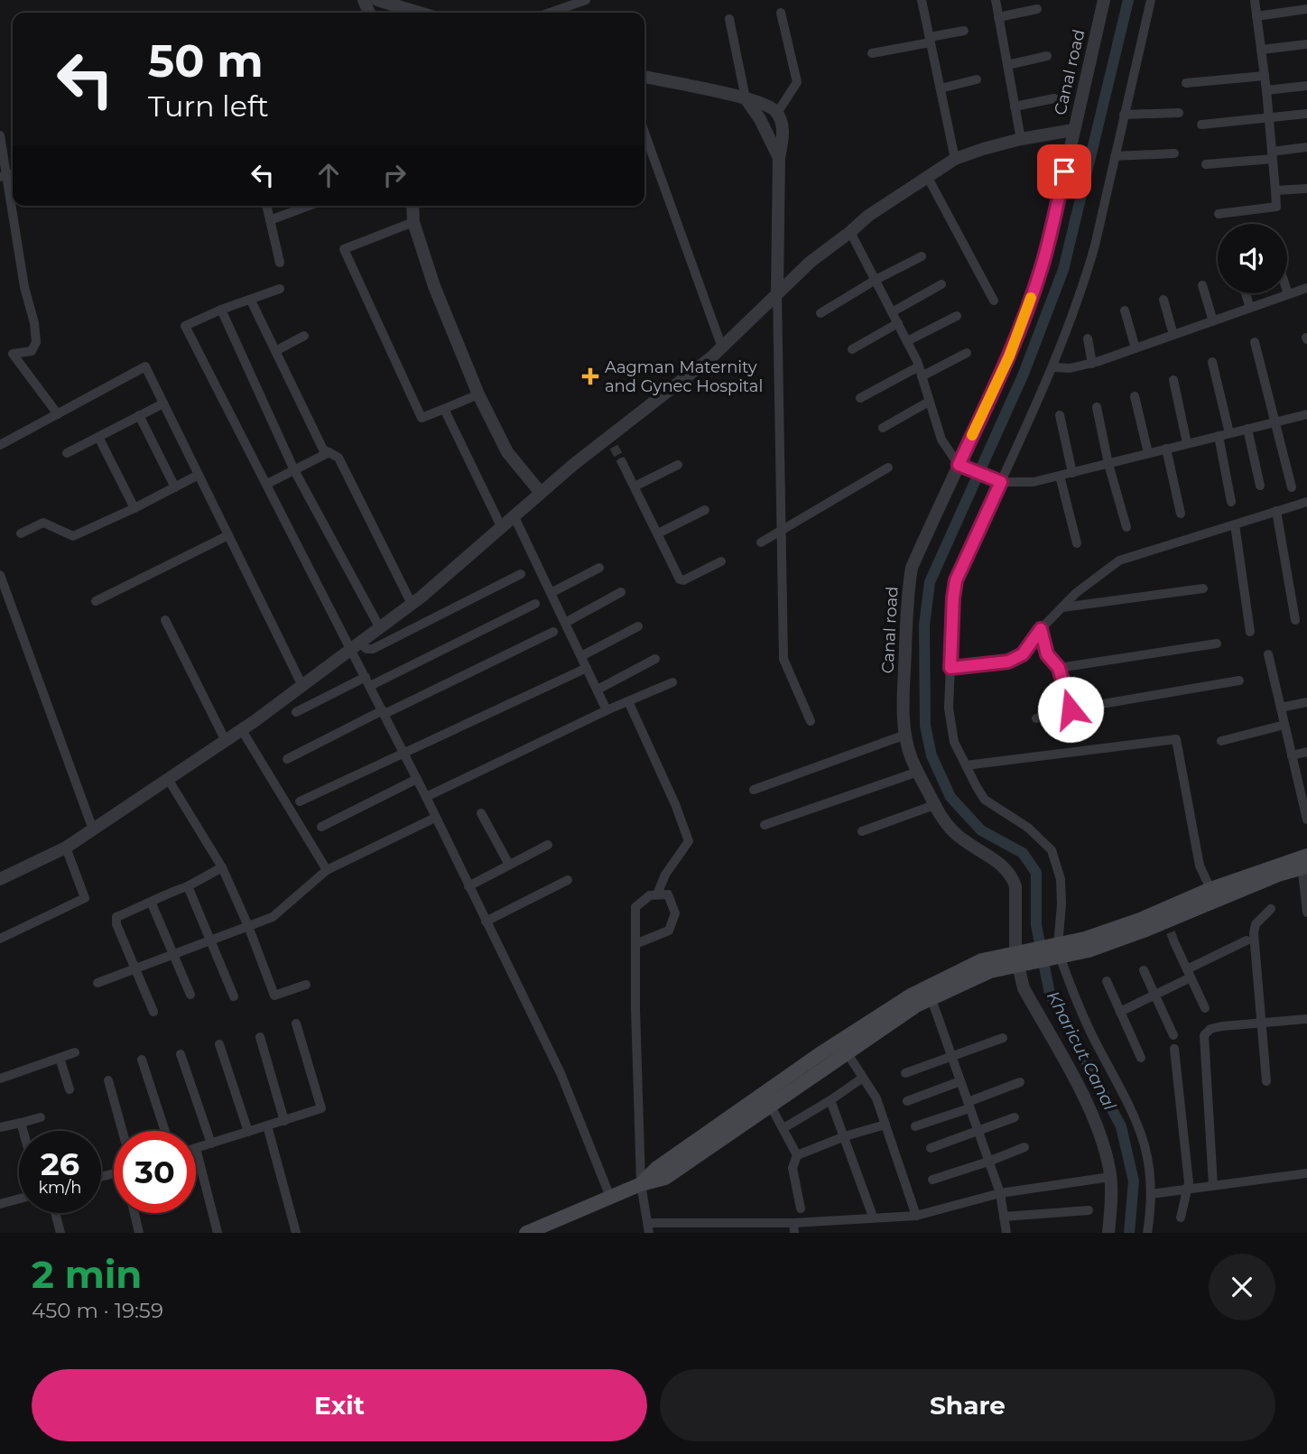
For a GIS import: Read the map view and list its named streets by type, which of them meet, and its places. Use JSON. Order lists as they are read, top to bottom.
{
  "streets": {
    "street": ["Canal road"]
  },
  "water": ["Kharicut Canal"],
  "places": {
    "health": ["Aagman Maternity and Gynec Hospital"]
  },
  "page": {
    "turn": ["50 m", "Turn left"],
    "speed": "26 km/h",
    "limit": "30",
    "heading": ["2 min", "450 m · 19:59"],
    "buttons": ["Exit", "Share"]
  }
}
